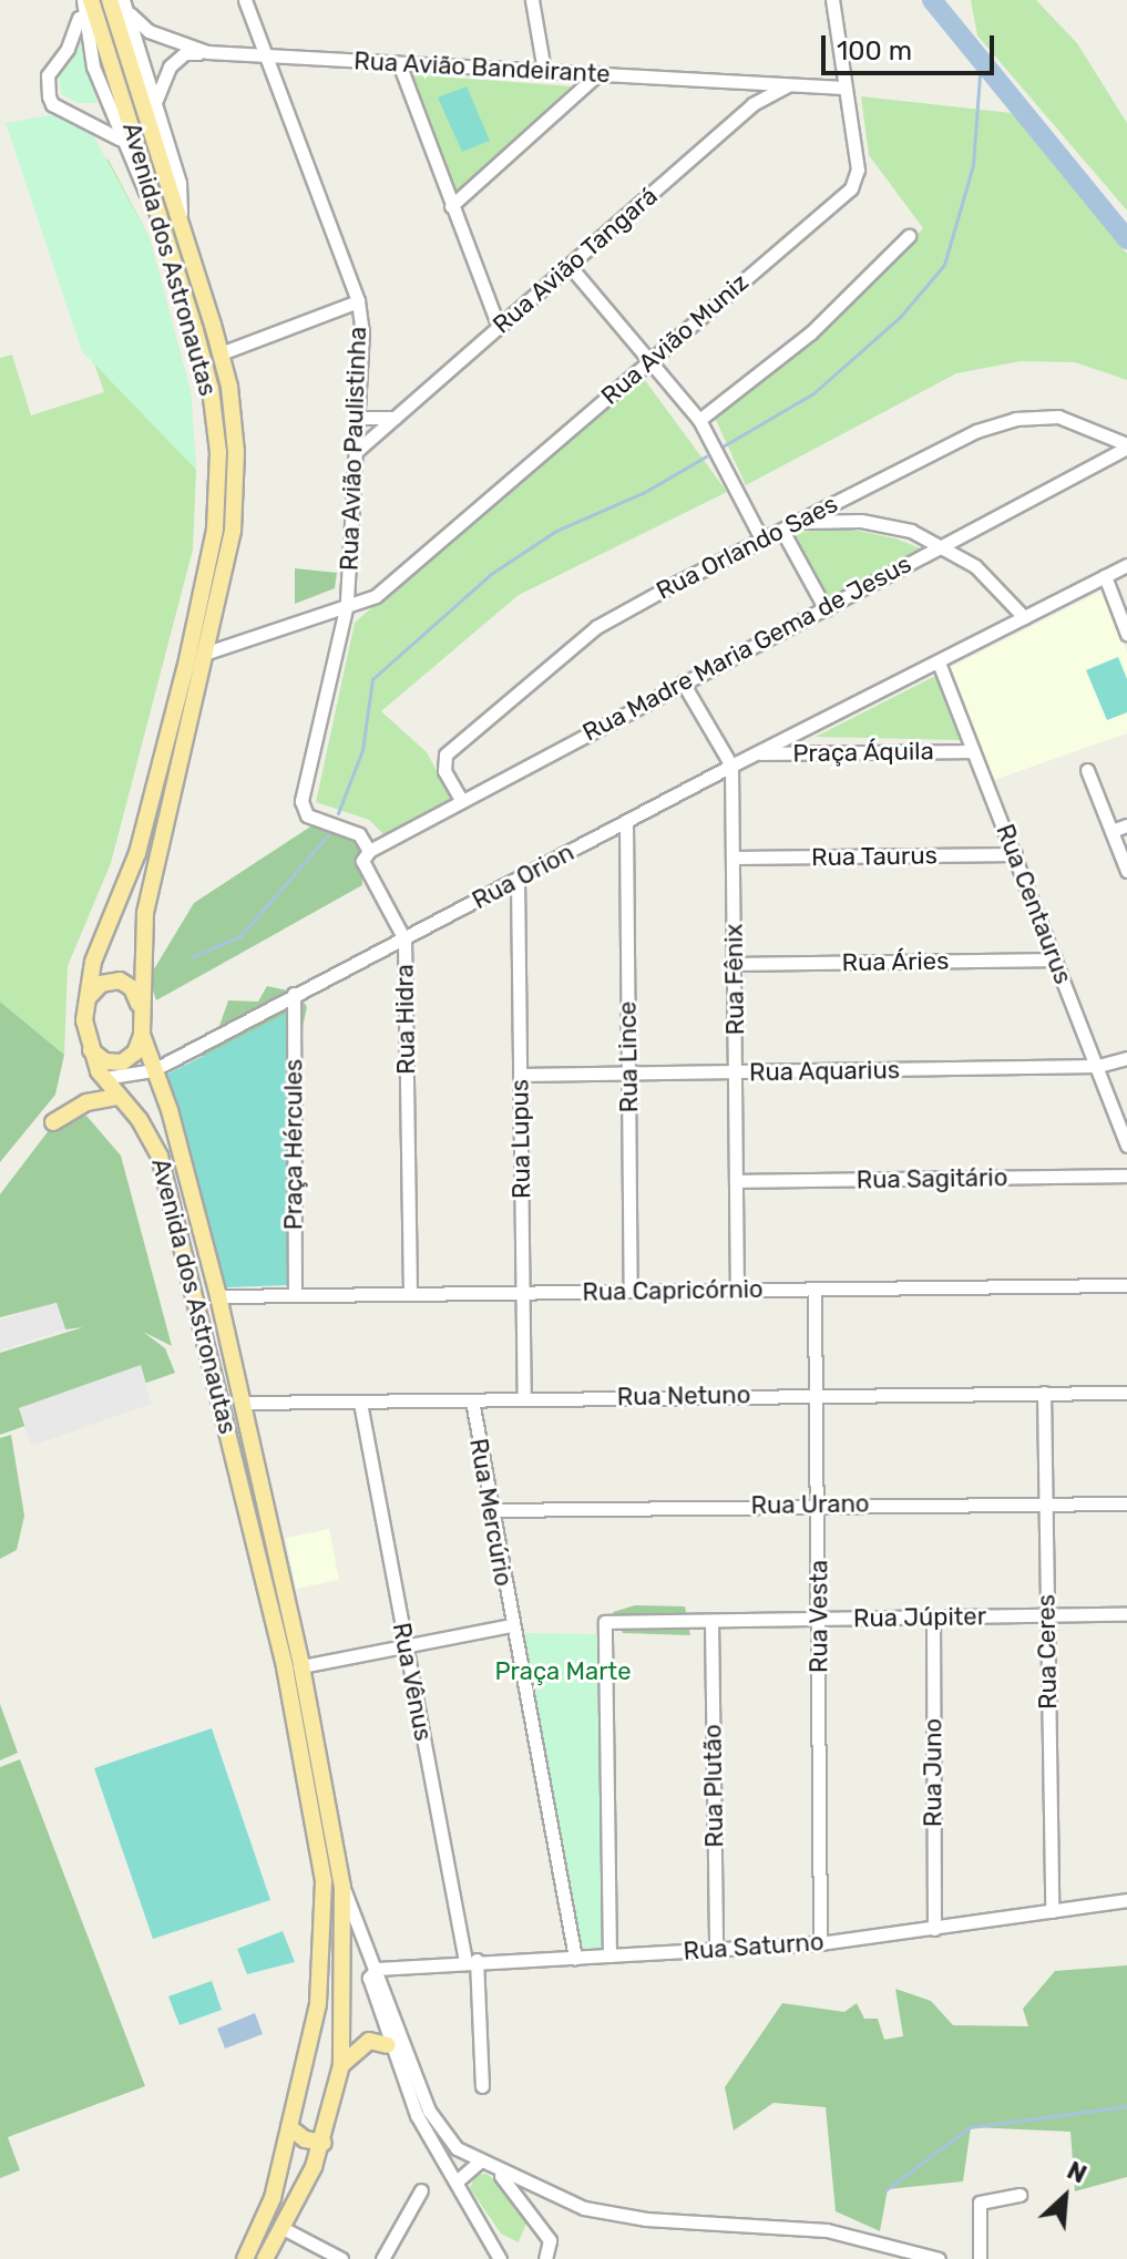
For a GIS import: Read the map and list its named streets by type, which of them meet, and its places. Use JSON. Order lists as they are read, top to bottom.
{
  "streets": {
    "main road": ["Avenida dos Astronautas"],
    "street": [
      "Rua Avião Bandeirante",
      "Rua Avião Tangará",
      "Rua Avião Muniz",
      "Rua Avião Paulistinha",
      "Rua Orlando Saes",
      "Rua Madre Maria Gema de Jesus",
      "Praça Áquila",
      "Rua Taurus",
      "Rua Orion",
      "Rua Centaurus",
      "Rua Áries",
      "Rua Fênix",
      "Rua Hidra",
      "Rua Lince",
      "Rua Aquarius",
      "Rua Lupus",
      "Praça Hércules",
      "Rua Sagitário",
      "Rua Capricórnio",
      "Rua Netuno",
      "Rua Urano",
      "Rua Mercúrio",
      "Rua Vesta",
      "Rua Júpiter",
      "Rua Ceres",
      "Rua Vênus",
      "Rua Juno",
      "Rua Plutão",
      "Rua Saturno"
    ]
  },
  "crossings": [
    ["Rua Avião Bandeirante", "Rua Avião Tangará"],
    ["Rua Avião Bandeirante", "Rua Avião Muniz"],
    ["Rua Avião Bandeirante", "Rua Avião Paulistinha"],
    ["Avenida dos Astronautas", "Rua Avião Muniz"],
    ["Avenida dos Astronautas", "Rua Orion"],
    ["Avenida dos Astronautas", "Rua Capricórnio"],
    ["Avenida dos Astronautas", "Rua Netuno"],
    ["Rua Avião Tangará", "Rua Avião Paulistinha"],
    ["Rua Avião Muniz", "Rua Avião Paulistinha"],
    ["Rua Avião Paulistinha", "Rua Madre Maria Gema de Jesus"],
    ["Rua Avião Paulistinha", "Rua Hidra"],
    ["Rua Orlando Saes", "Rua Madre Maria Gema de Jesus"],
    ["Rua Madre Maria Gema de Jesus", "Rua Fênix"],
    ["Rua Madre Maria Gema de Jesus", "Rua Hidra"],
    ["Praça Áquila", "Rua Orion"],
    ["Praça Áquila", "Rua Centaurus"],
    ["Rua Taurus", "Rua Centaurus"],
    ["Rua Taurus", "Rua Fênix"],
    ["Rua Orion", "Rua Centaurus"],
    ["Rua Orion", "Rua Fênix"],
    ["Rua Orion", "Rua Hidra"],
    ["Rua Orion", "Rua Lince"],
    ["Rua Orion", "Rua Lupus"],
    ["Rua Orion", "Praça Hércules"],
    ["Rua Centaurus", "Rua Áries"],
    ["Rua Centaurus", "Rua Aquarius"],
    ["Rua Áries", "Rua Fênix"],
    ["Rua Fênix", "Rua Aquarius"],
    ["Rua Fênix", "Rua Sagitário"],
    ["Rua Fênix", "Rua Capricórnio"],
    ["Rua Hidra", "Rua Capricórnio"],
    ["Rua Lince", "Rua Aquarius"],
    ["Rua Lince", "Rua Capricórnio"],
    ["Rua Aquarius", "Rua Lupus"],
    ["Rua Lupus", "Rua Capricórnio"],
    ["Rua Lupus", "Rua Netuno"],
    ["Praça Hércules", "Rua Capricórnio"],
    ["Rua Capricórnio", "Rua Vesta"],
    ["Rua Netuno", "Rua Mercúrio"],
    ["Rua Netuno", "Rua Vesta"],
    ["Rua Netuno", "Rua Ceres"],
    ["Rua Netuno", "Rua Vênus"],
    ["Rua Urano", "Rua Mercúrio"],
    ["Rua Urano", "Rua Vesta"],
    ["Rua Urano", "Rua Ceres"],
    ["Rua Vesta", "Rua Júpiter"],
    ["Rua Vesta", "Rua Saturno"],
    ["Rua Júpiter", "Rua Ceres"],
    ["Rua Júpiter", "Rua Juno"],
    ["Rua Júpiter", "Rua Plutão"],
    ["Rua Júpiter", "Rua Saturno"],
    ["Rua Ceres", "Rua Saturno"],
    ["Rua Vênus", "Rua Saturno"],
    ["Rua Juno", "Rua Saturno"],
    ["Rua Plutão", "Rua Saturno"]
  ],
  "parks": ["Praça Marte"],
  "scale_bar": "100 m",
  "north": "top right"
}
